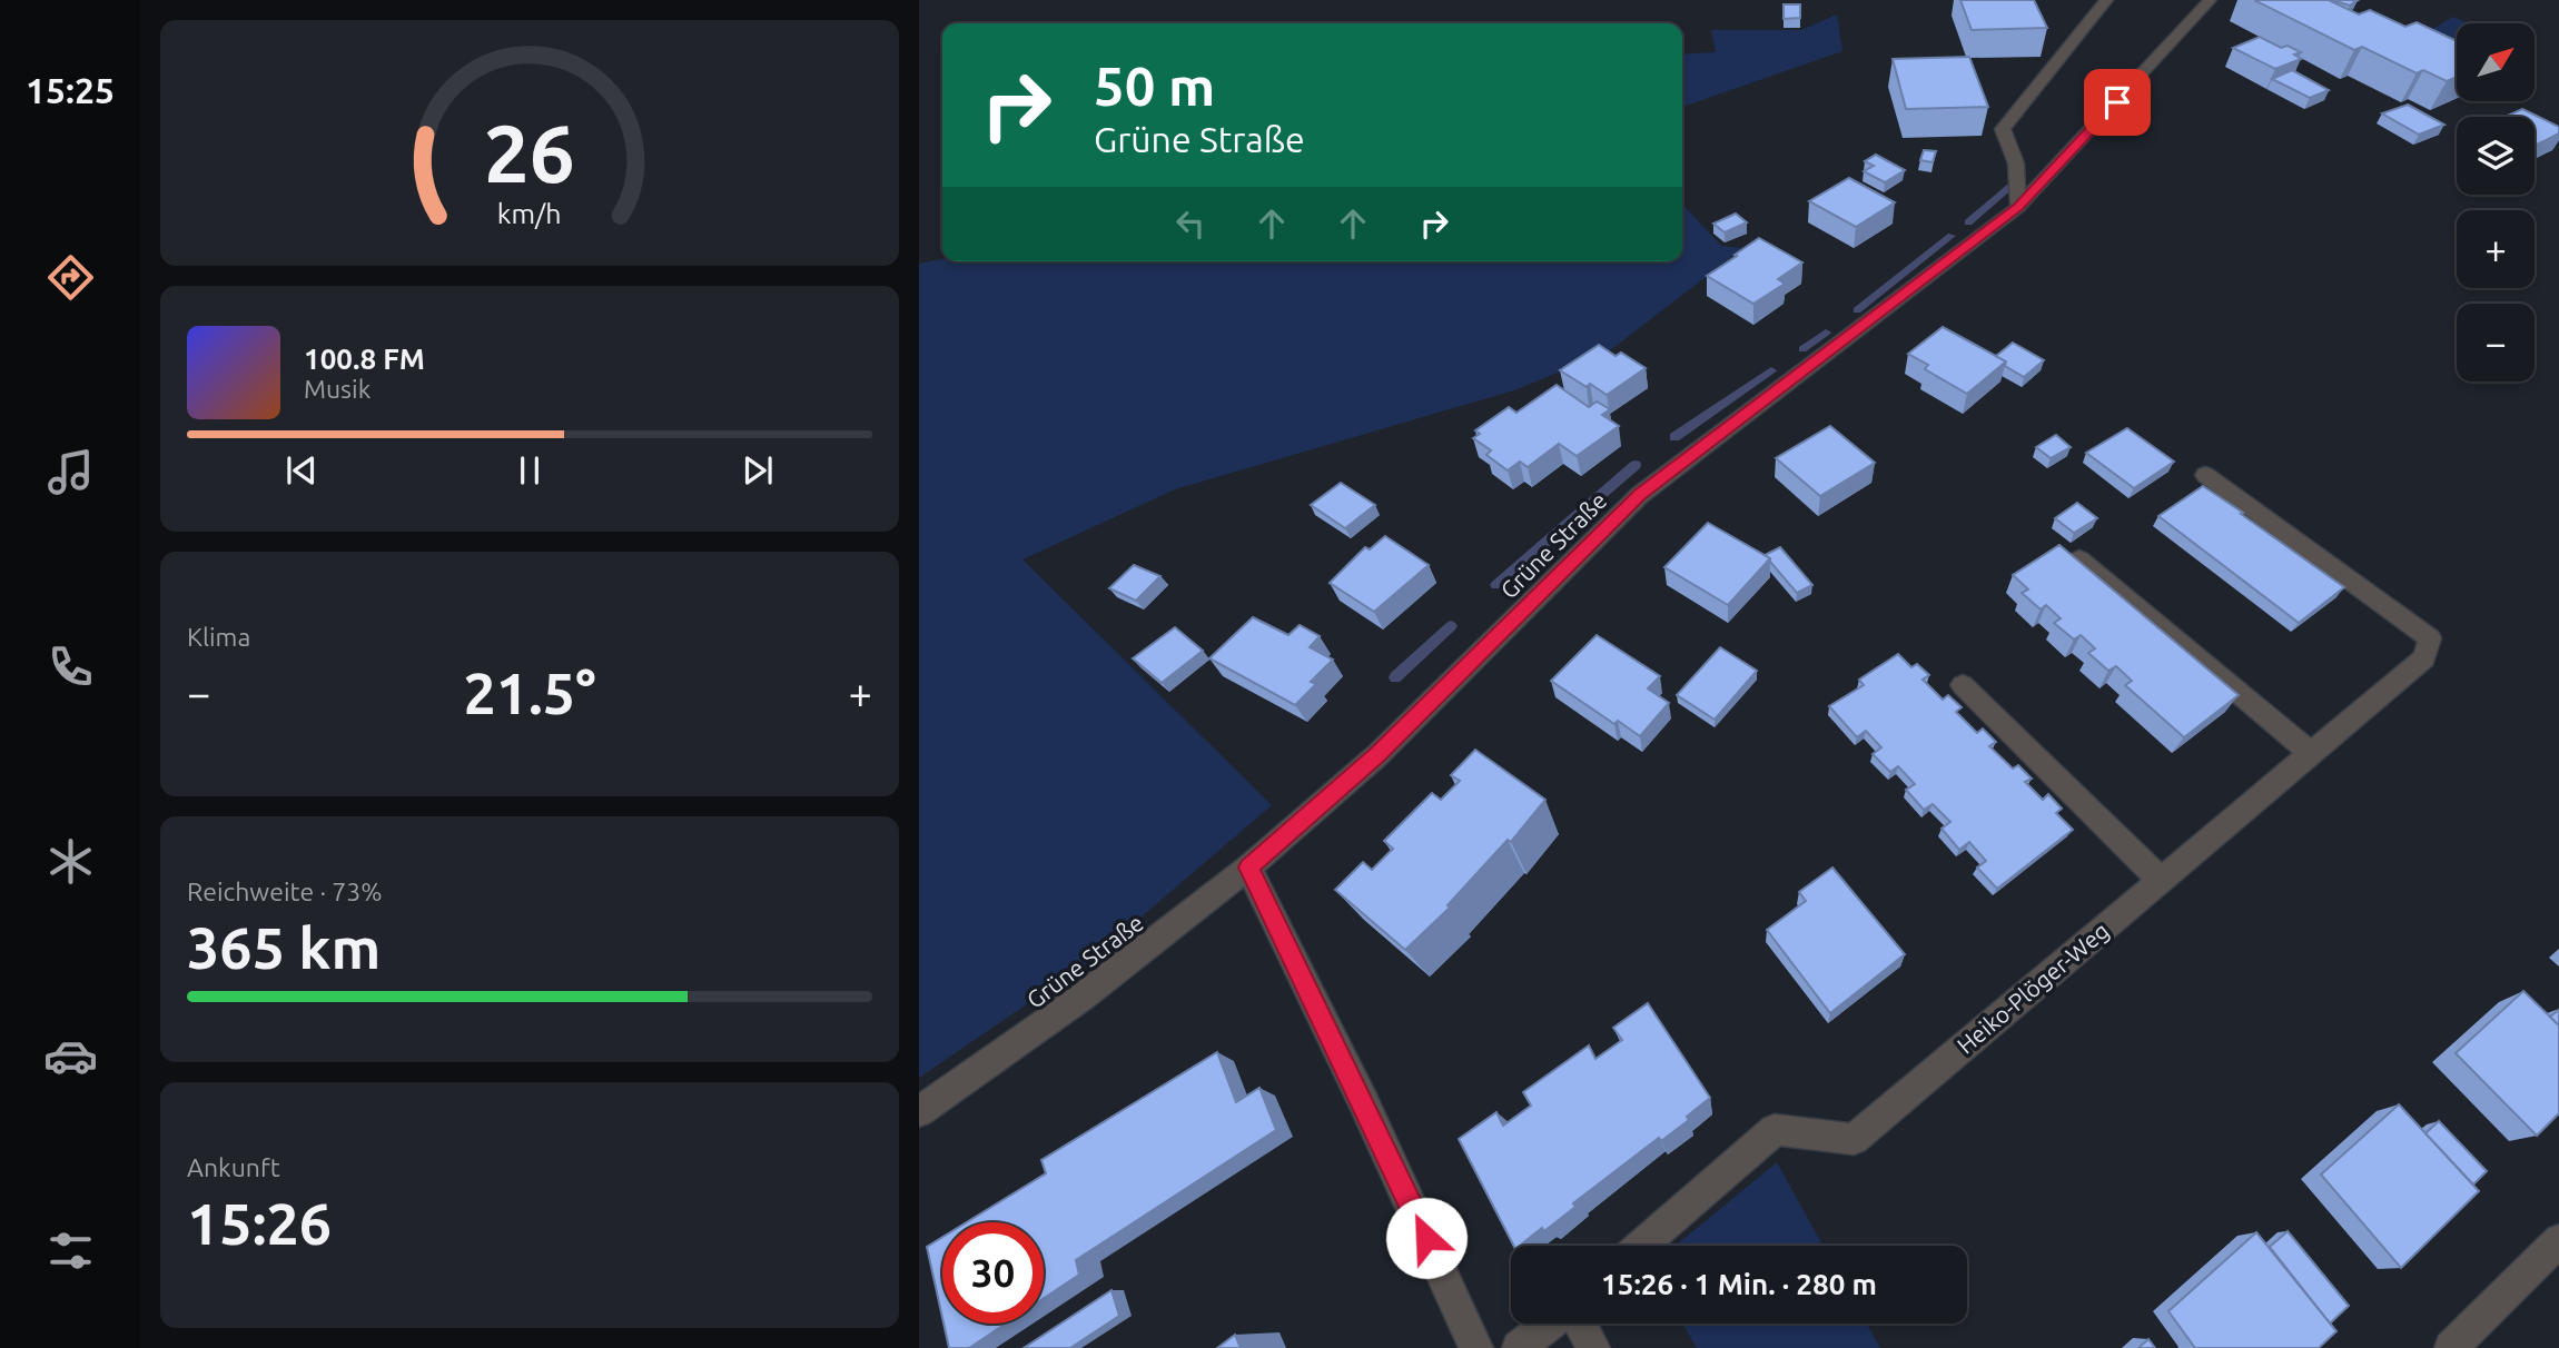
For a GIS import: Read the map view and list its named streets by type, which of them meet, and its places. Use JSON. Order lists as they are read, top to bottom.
{
  "streets": {
    "street": ["Grüne Straße", "Heiko-Plöger-Weg"]
  },
  "north": "top right",
  "page": {
    "tabs": "15:25",
    "map_buttons": ["+", "−"],
    "turn": ["50 m", "Grüne Straße"],
    "song": ["100.8 FM", "Musik"],
    "tile": [
      "Klima",
      ["Reichweite · 73%", "365 km"],
      ["Ankunft", "15:26"]
    ],
    "heat": ["−", "21.5°", "+"],
    "limit": "30",
    "trip": "15:26 · 1 Min. · 280 m",
    "gauge": ["26", "km/h"]
  }
}
